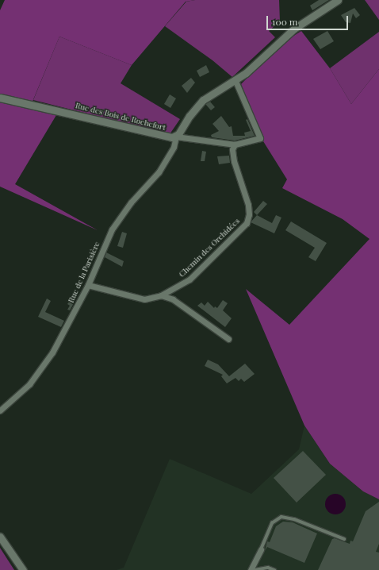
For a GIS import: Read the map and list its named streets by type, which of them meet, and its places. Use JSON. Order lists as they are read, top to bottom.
{
  "streets": {
    "street": ["Rue des Bois de Rochefort", "Chemin des Orchidées", "Rue de la Parisière"]
  },
  "crossings": [
    ["Rue des Bois de Rochefort", "Rue de la Parisière"],
    ["Chemin des Orchidées", "Rue de la Parisière"]
  ],
  "scale_bar": "100 m"
}
